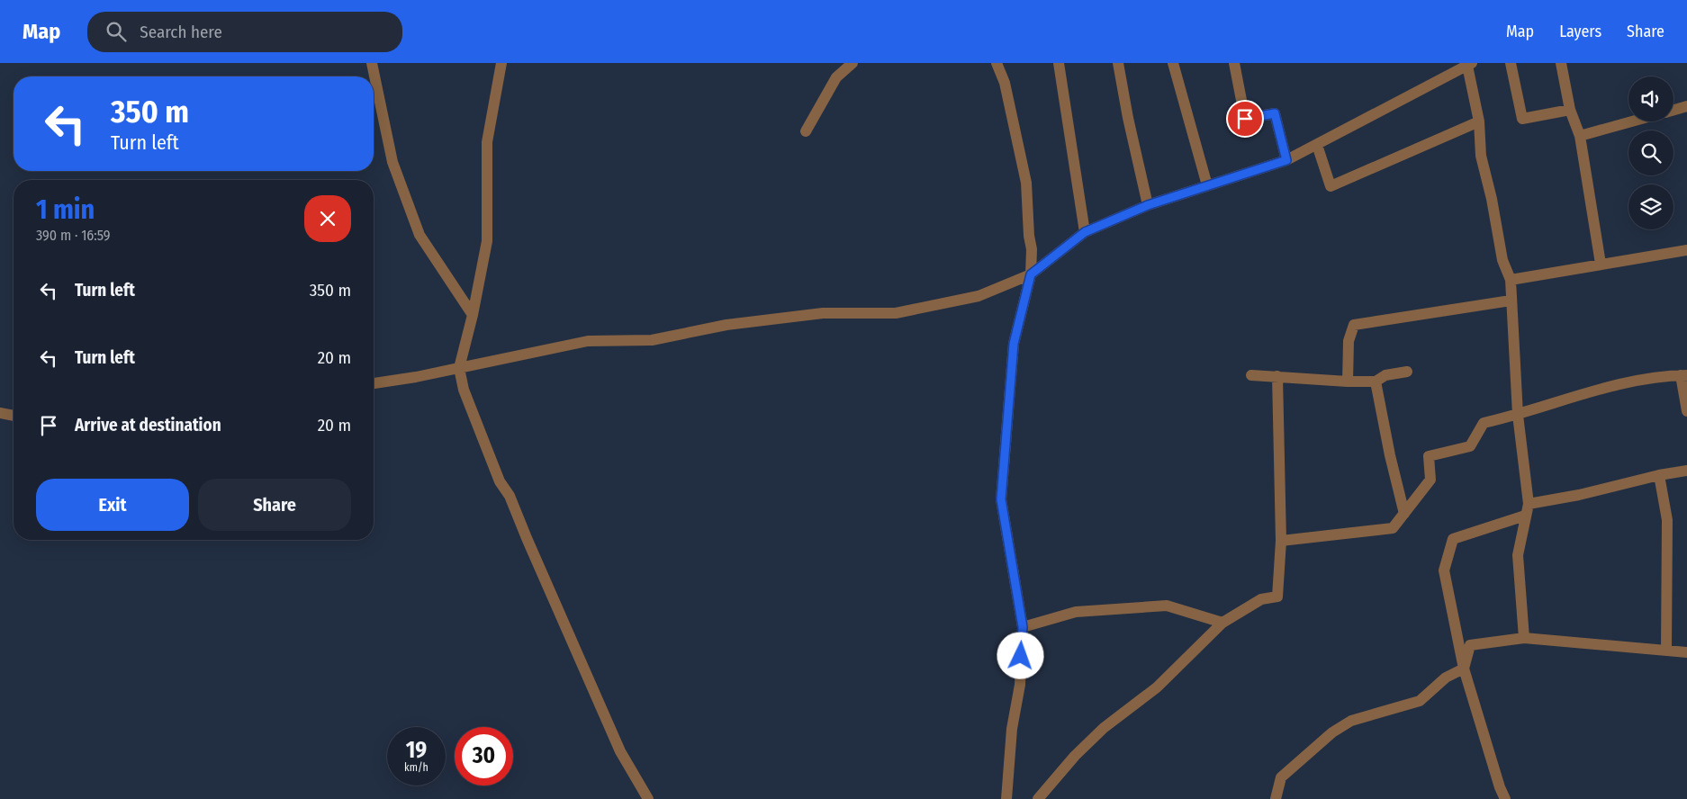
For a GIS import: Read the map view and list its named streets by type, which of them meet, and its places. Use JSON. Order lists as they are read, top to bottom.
{
  "page": {
    "header": "Map",
    "search": "Search here",
    "nav": ["Map", "Layers", "Share"],
    "turn": ["350 m", "Turn left"],
    "heading": ["1 min", "390 m · 16:59"],
    "list": [
      {
        "name": "Turn left",
        "value": "350 m"
      },
      {
        "name": "Turn left",
        "value": "20 m"
      },
      {
        "name": "Arrive at destination",
        "value": "20 m"
      }
    ],
    "buttons": ["Exit", "Share"],
    "speed": "19 km/h",
    "limit": "30"
  }
}
